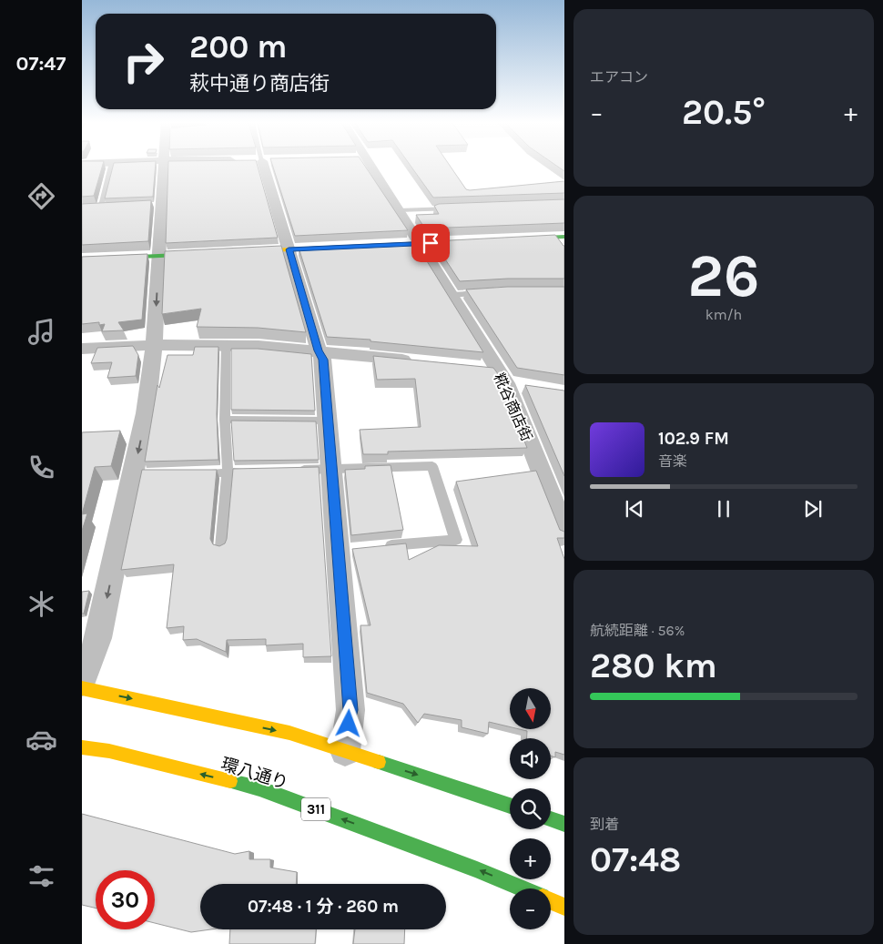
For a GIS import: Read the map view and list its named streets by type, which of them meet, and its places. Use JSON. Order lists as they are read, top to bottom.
{
  "streets": {
    "main road": ["環八通り", "311"],
    "street": ["糀谷商店街"]
  },
  "north": "bottom",
  "page": {
    "tabs": "07:47",
    "tile": [
      "エアコン",
      ["26", "km/h"],
      ["航続距離 · 56%", "280 km"],
      ["到着", "07:48"]
    ],
    "turn": ["200 m", "萩中通り商店街"],
    "heat": ["−", "20.5°", "+"],
    "song": ["102.9 FM", "音楽"],
    "map_buttons": ["+", "−"],
    "limit": "30",
    "trip": "07:48 · 1 分 · 260 m"
  }
}
